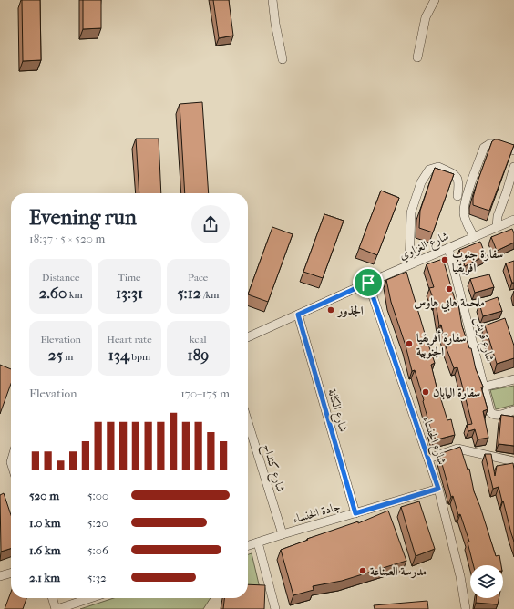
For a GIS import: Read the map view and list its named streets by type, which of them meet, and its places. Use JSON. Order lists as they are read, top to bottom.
{
  "streets": {
    "street": [
      "شارع الغزاوي",
      "شارع قريش",
      "شارع الكنانة",
      "شارع الخنساء",
      "شارع كنداح",
      "جادة الخنساء"
    ]
  },
  "crossings": [
    ["شارع الغزاوي", "شارع قريش"],
    ["شارع الغزاوي", "شارع الكنانة"],
    ["شارع الغزاوي", "شارع الخنساء"],
    ["شارع الكنانة", "جادة الخنساء"],
    ["شارع الخنساء", "جادة الخنساء"],
    ["شارع كنداح", "جادة الخنساء"]
  ],
  "places": [
    "سفارة جنوب افريقيا",
    "ملحمة هابي هاوس",
    "الجذور",
    "سفارة أفريقيا الجنوبية",
    "سفارة اليابان",
    "مدرسة الصناعة"
  ],
  "page": {
    "heading": ["Evening run", "18:37 · 5 × 520 m"],
    "stats": [
      ["Distance", "2.60 km"],
      ["Time", "13:31"],
      ["Pace", "5:12 /km"],
      ["Elevation", "25 m"],
      ["Heart rate", "134 bpm"],
      ["kcal", "189"]
    ],
    "chart": ["Elevation", "170–175 m"],
    "list": [
      {
        "name": "520 m",
        "note": "5:00"
      },
      {
        "name": "1.0 km",
        "note": "5:20"
      },
      {
        "name": "1.6 km",
        "note": "5:06"
      },
      {
        "name": "2.1 km",
        "note": "5:32"
      }
    ]
  }
}
